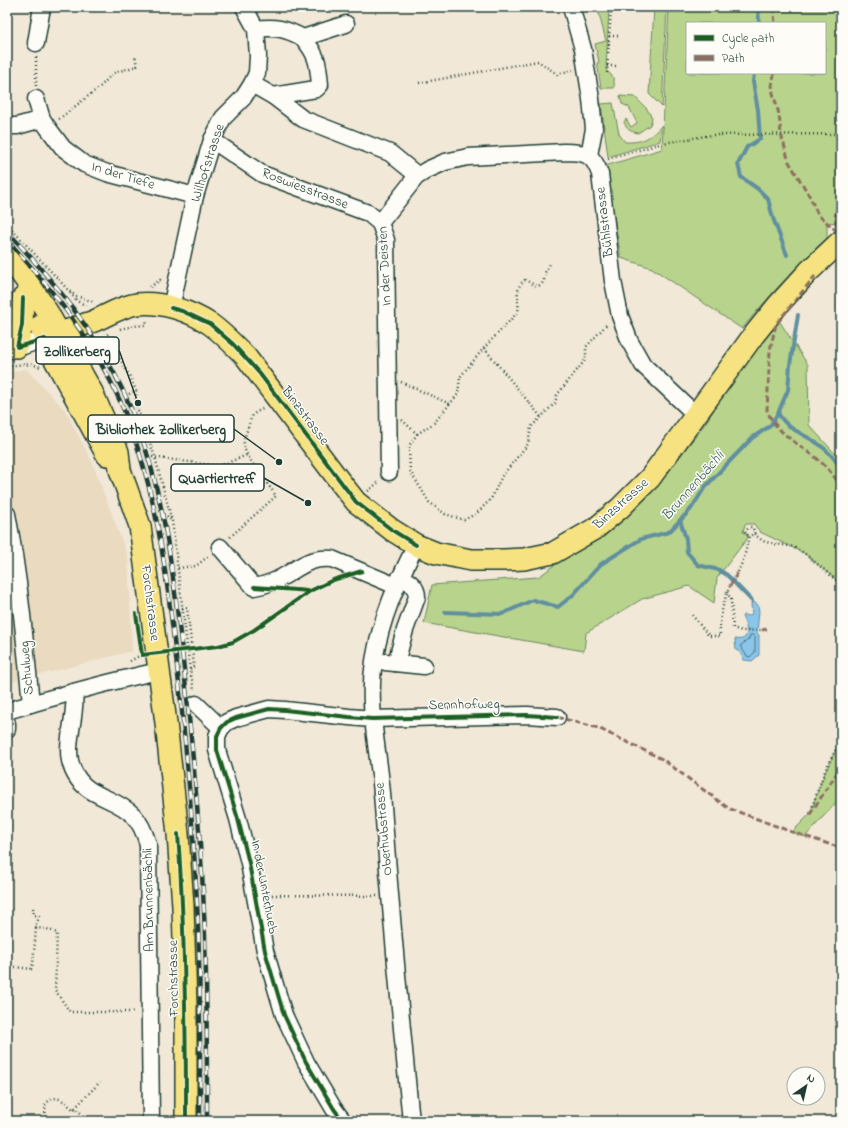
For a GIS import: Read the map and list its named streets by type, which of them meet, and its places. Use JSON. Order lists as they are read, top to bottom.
{
  "streets": {
    "main road": ["Binzstrasse", "Forchstrasse"],
    "street": [
      "Wilhofstrasse",
      "In der Tiefe",
      "Roswiesstrasse",
      "Bühlstrasse",
      "In der Deisten",
      "Schulweg",
      "Sennhofweg",
      "Oberhubstrasse",
      "In der Unterhueb",
      "Am Brunnenbächli"
    ]
  },
  "crossings": [
    ["Wilhofstrasse", "In der Tiefe"],
    ["Wilhofstrasse", "Roswiesstrasse"],
    ["Wilhofstrasse", "Binzstrasse"],
    ["Roswiesstrasse", "In der Deisten"],
    ["Bühlstrasse", "In der Deisten"],
    ["Bühlstrasse", "Binzstrasse"],
    ["Binzstrasse", "Forchstrasse"],
    ["Binzstrasse", "Oberhubstrasse"],
    ["Sennhofweg", "Oberhubstrasse"]
  ],
  "water": ["Brunnenbächli"],
  "places": ["Zollikerberg", "Bibliothek Zollikerberg", "Quartiertreff"],
  "legend": ["Cycle path", "Path"],
  "north": "top right"
}
